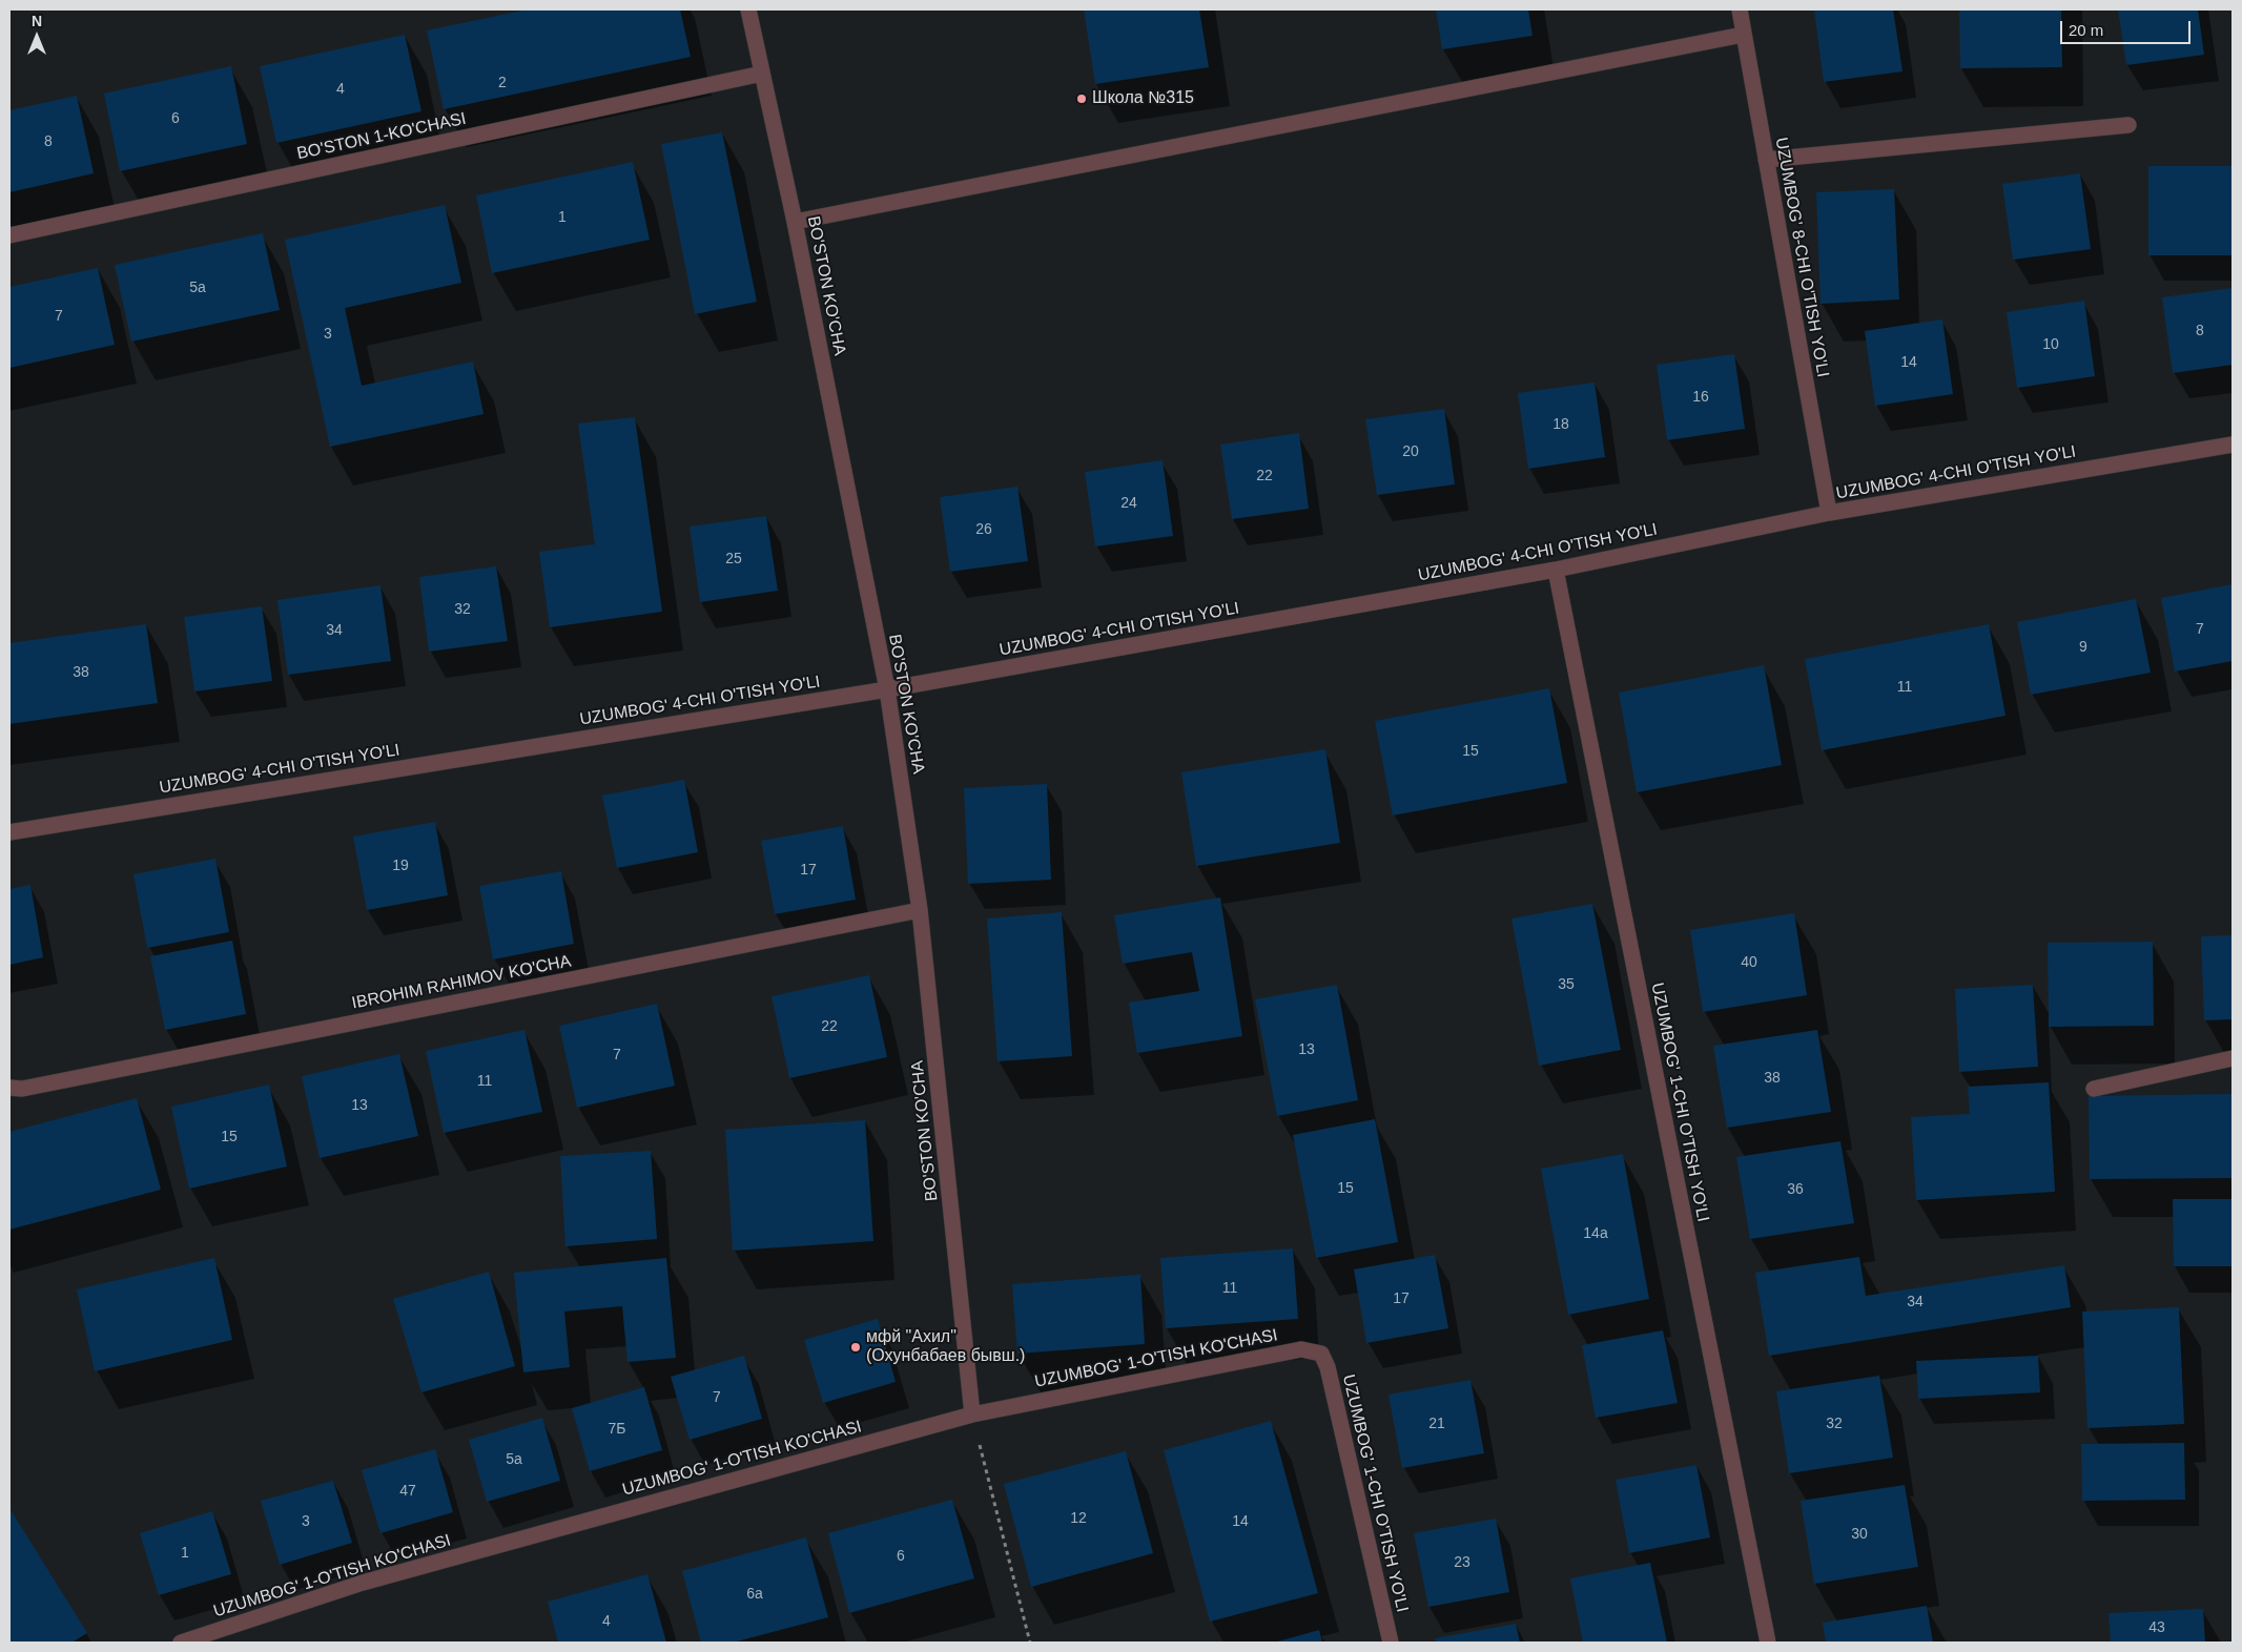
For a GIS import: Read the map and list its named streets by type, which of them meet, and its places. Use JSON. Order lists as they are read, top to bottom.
{
  "streets": {
    "street": [
      "BO'STON 1-KO'CHASI",
      "UZUMBOG' 8-CHI O'TISH YO'LI",
      "BO'STON KO'CHA",
      "UZUMBOG' 4-CHI O'TISH YO'LI",
      "IBROHIM RAHIMOV KO'CHA",
      "UZUMBOG' 1-CHI O'TISH YO'LI",
      "UZUMBOG' 1-O'TISH KO'CHASI"
    ]
  },
  "crossings": [
    ["BO'STON 1-KO'CHASI", "BO'STON KO'CHA"],
    ["UZUMBOG' 8-CHI O'TISH YO'LI", "UZUMBOG' 4-CHI O'TISH YO'LI"],
    ["BO'STON KO'CHA", "UZUMBOG' 4-CHI O'TISH YO'LI"],
    ["BO'STON KO'CHA", "IBROHIM RAHIMOV KO'CHA"],
    ["BO'STON KO'CHA", "UZUMBOG' 1-O'TISH KO'CHASI"],
    ["UZUMBOG' 4-CHI O'TISH YO'LI", "UZUMBOG' 1-CHI O'TISH YO'LI"],
    ["UZUMBOG' 1-CHI O'TISH YO'LI", "UZUMBOG' 1-O'TISH KO'CHASI"]
  ],
  "places": ["Школа №315", "мфй \"Ахил\" (Охунбабаев бывш.)"],
  "house_numbers": [
    "2",
    "4",
    "6",
    "8",
    "1",
    "5a",
    "7",
    "8",
    "3",
    "10",
    "14",
    "16",
    "18",
    "20",
    "22",
    "24",
    "26",
    "25",
    "32",
    "7",
    "34",
    "9",
    "38",
    "11",
    "15",
    "19",
    "17",
    "40",
    "35",
    "22",
    "13",
    "7",
    "38",
    "11",
    "13",
    "15",
    "15",
    "36",
    "14а",
    "11",
    "17",
    "34",
    "7",
    "21",
    "32",
    "7Б",
    "5a",
    "47",
    "12",
    "3",
    "14",
    "30",
    "1",
    "6",
    "23",
    "6a",
    "4",
    "43"
  ],
  "scale_bar": "20 m",
  "north": "top"
}
